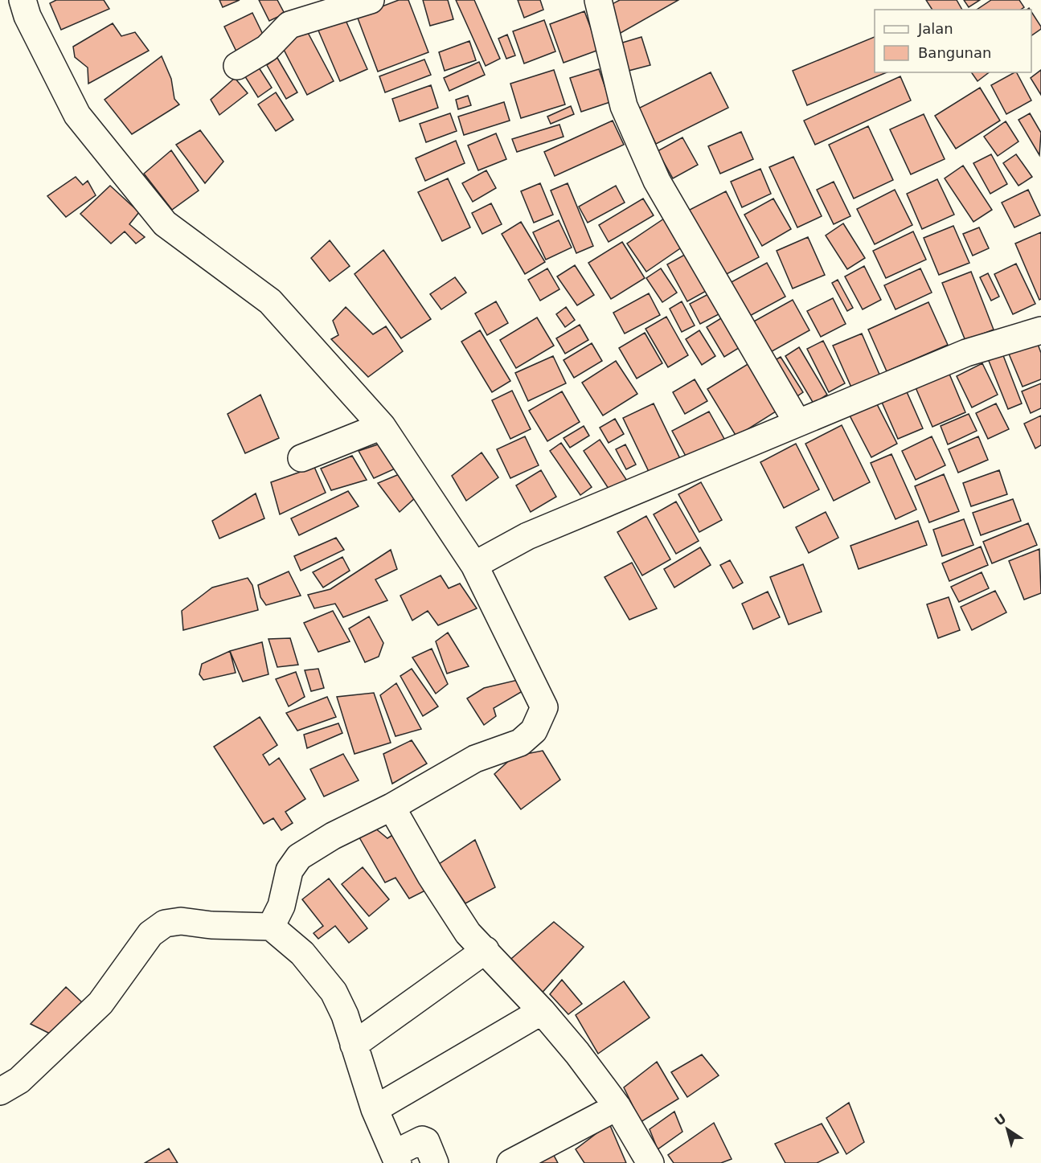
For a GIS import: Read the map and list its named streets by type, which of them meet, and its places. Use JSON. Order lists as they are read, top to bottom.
{
  "legend": ["Jalan", "Bangunan"],
  "north": "top left"
}
